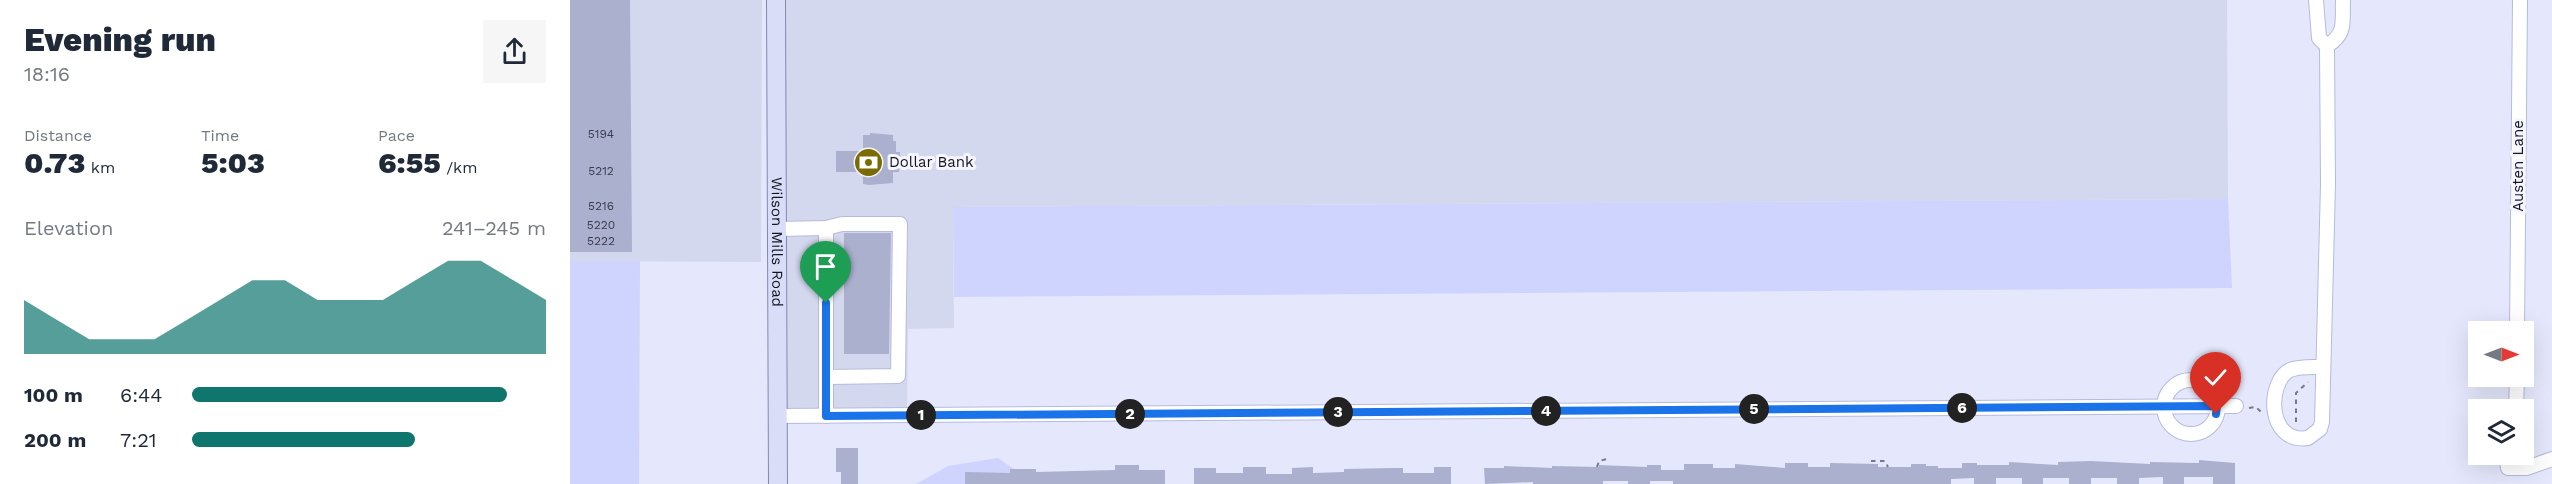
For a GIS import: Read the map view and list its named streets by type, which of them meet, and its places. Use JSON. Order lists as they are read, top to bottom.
{
  "streets": {
    "main road": ["Wilson Mills Road"],
    "street": ["Austen Lane"]
  },
  "places": {
    "bank": ["Dollar Bank"]
  },
  "house_numbers": [
    "5194",
    "5212",
    "5216",
    "5220",
    "5222"
  ],
  "north": "right",
  "page": {
    "heading": ["Evening run", "18:16"],
    "stats": [
      ["Distance", "0.73 km"],
      ["Time", "5:03"],
      ["Pace", "6:55 /km"]
    ],
    "chart": ["Elevation", "241–245 m"],
    "list": [
      {
        "name": "100 m",
        "note": "6:44"
      },
      {
        "name": "200 m",
        "note": "7:21"
      }
    ],
    "pins": [
      "6",
      "5",
      "4",
      "3",
      "2",
      "1"
    ]
  }
}
